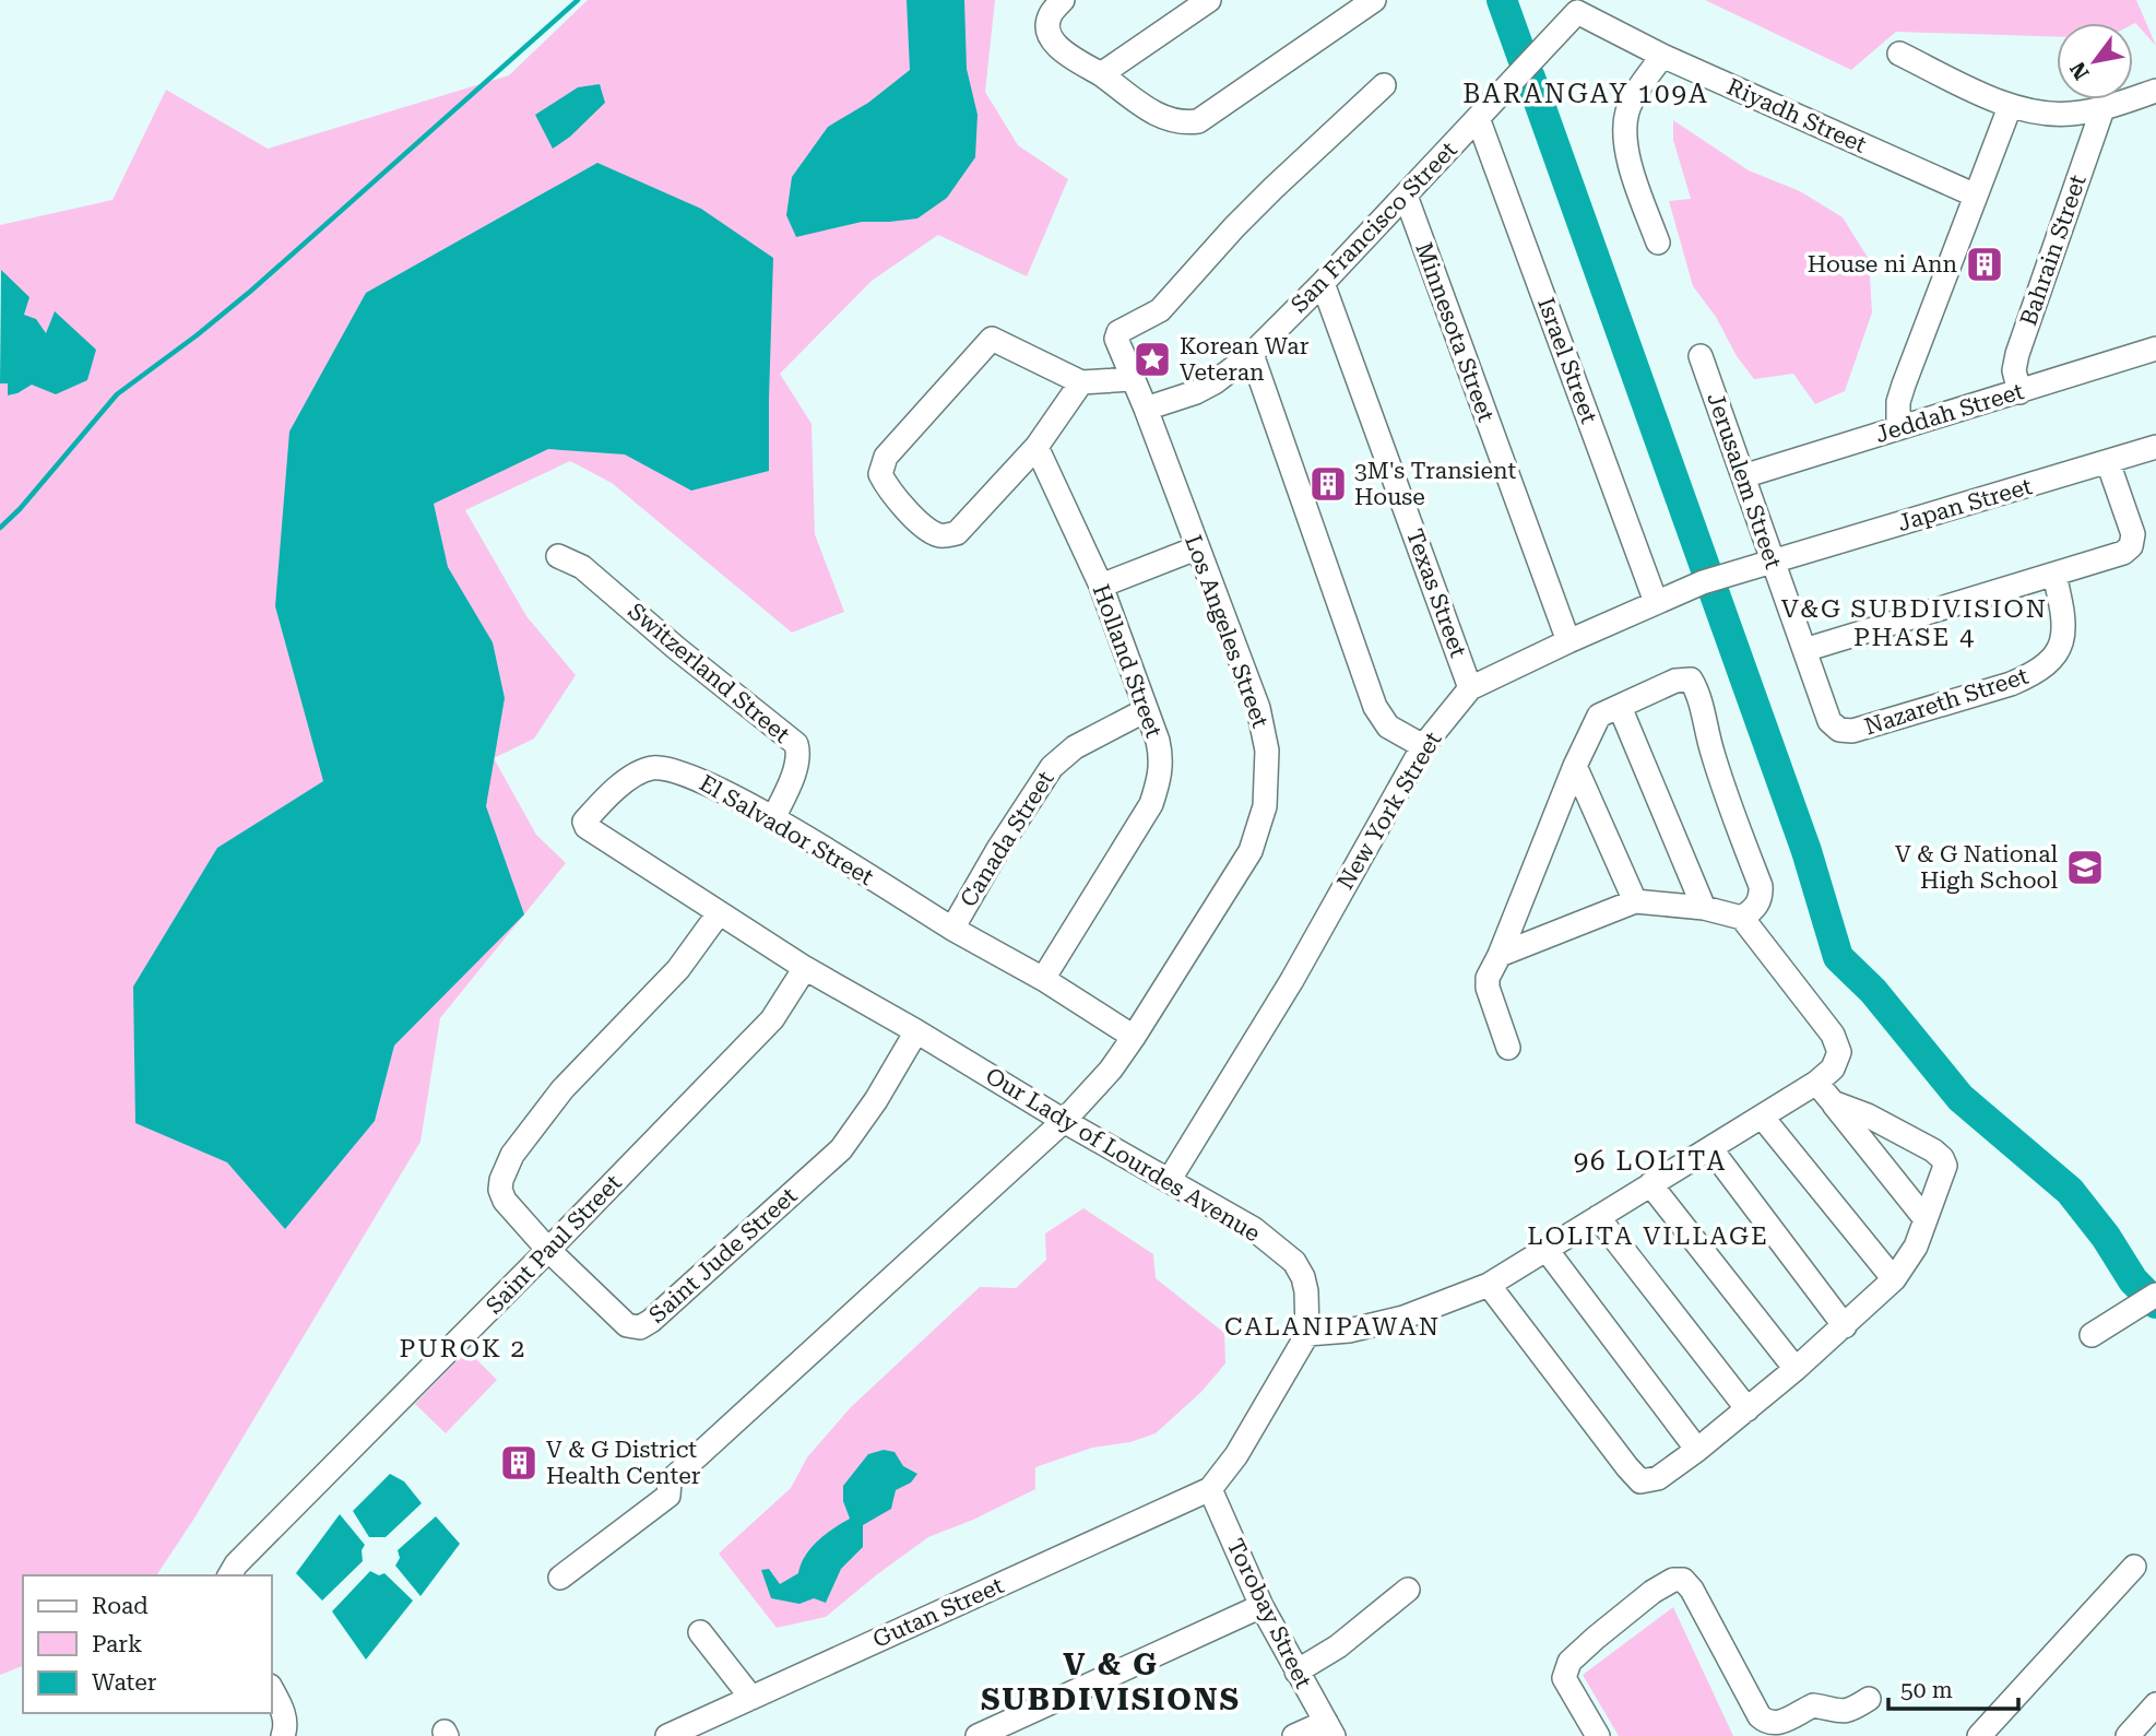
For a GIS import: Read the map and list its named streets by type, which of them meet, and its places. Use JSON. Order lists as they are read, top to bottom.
{
  "streets": {
    "street": [
      "Riyadh Street",
      "San Francisco Street",
      "Bahrain Street",
      "Minnesota Street",
      "Israel Street",
      "Jeddah Street",
      "Jerusalem Street",
      "Japan Street",
      "Texas Street",
      "Los Angeles Street",
      "Holland Street",
      "Switzerland Street",
      "Nazareth Street",
      "New York Street",
      "El Salvador Street",
      "Canada Street",
      "Our Lady of Lourdes Avenue",
      "Saint Paul Street",
      "Saint Jude Street",
      "Gutan Street",
      "Torobay Street"
    ]
  },
  "crossings": [
    ["Riyadh Street", "San Francisco Street"],
    ["San Francisco Street", "Minnesota Street"],
    ["San Francisco Street", "Israel Street"],
    ["San Francisco Street", "Texas Street"],
    ["San Francisco Street", "Los Angeles Street"],
    ["Bahrain Street", "Jeddah Street"],
    ["Minnesota Street", "New York Street"],
    ["Israel Street", "New York Street"],
    ["Jeddah Street", "Jerusalem Street"],
    ["Jerusalem Street", "Japan Street"],
    ["Jerusalem Street", "Nazareth Street"],
    ["Jerusalem Street", "New York Street"],
    ["Japan Street", "New York Street"],
    ["Texas Street", "New York Street"],
    ["Los Angeles Street", "Canada Street"],
    ["Los Angeles Street", "Our Lady of Lourdes Avenue"],
    ["Holland Street", "Canada Street"],
    ["Switzerland Street", "El Salvador Street"],
    ["New York Street", "Our Lady of Lourdes Avenue"],
    ["El Salvador Street", "Canada Street"],
    ["El Salvador Street", "Our Lady of Lourdes Avenue"],
    ["Our Lady of Lourdes Avenue", "Saint Paul Street"],
    ["Our Lady of Lourdes Avenue", "Saint Jude Street"],
    ["Saint Paul Street", "Saint Jude Street"],
    ["Gutan Street", "Torobay Street"]
  ],
  "districts": [
    "BARANGAY 109A",
    "V&G SUBDIVISION PHASE 4",
    "96 LOLITA",
    "LOLITA VILLAGE",
    "CALANIPAWAN",
    "PUROK 2",
    "V & G SUBDIVISIONS"
  ],
  "places": {
    "building": ["House ni Ann", "3M's Transient House", "V & G District Health Center"],
    "place": ["Korean War Veteran"],
    "school or university": ["V & G National High School"]
  },
  "legend": ["Road", "Park", "Water"],
  "scale_bar": "50 m",
  "north": "bottom left"
}
